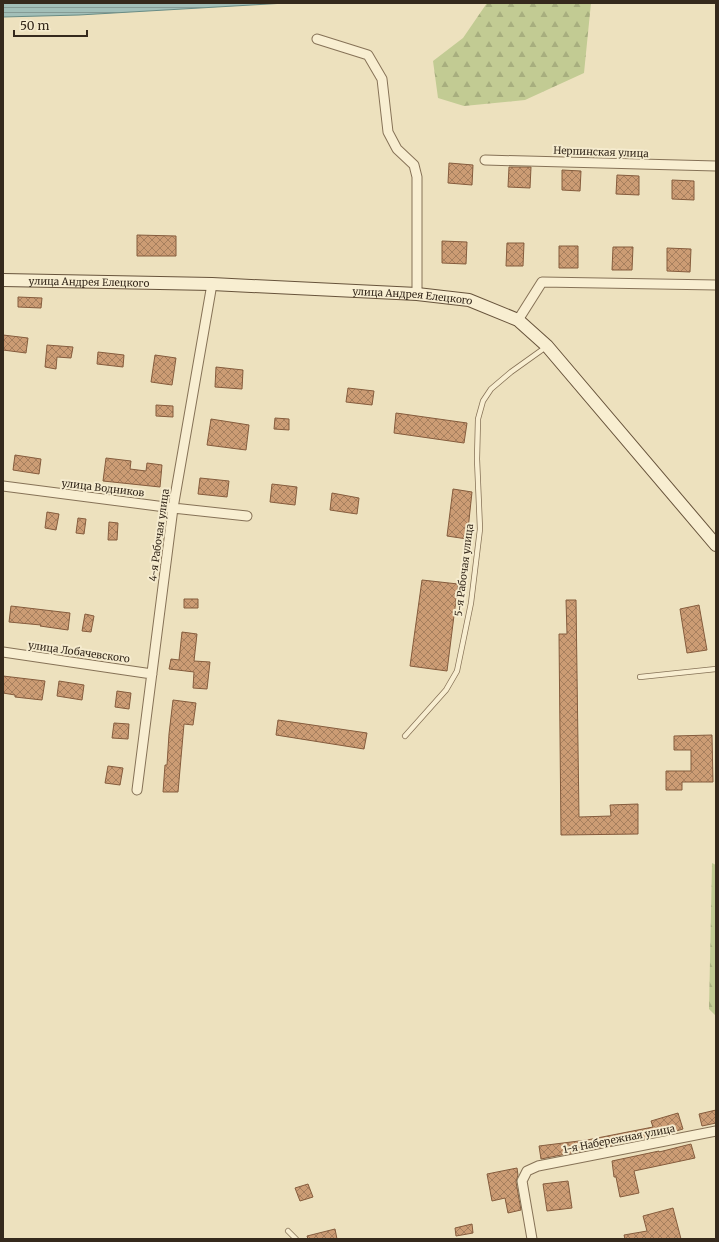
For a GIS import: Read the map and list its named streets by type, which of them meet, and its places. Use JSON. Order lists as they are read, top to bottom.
{
  "streets": {
    "main road": ["улица Андрея Елецкого"],
    "street": [
      "Нерпинская улица",
      "улица Водников",
      "4-я Рабочая улица",
      "улица Лобачевского",
      "1-я Набережная улица"
    ],
    "lane": ["5-я Рабочая улица"]
  },
  "crossings": [
    ["улица Андрея Елецкого", "4-я Рабочая улица"],
    ["улица Андрея Елецкого", "5-я Рабочая улица"],
    ["улица Водников", "4-я Рабочая улица"],
    ["4-я Рабочая улица", "улица Лобачевского"]
  ],
  "scale_bar": "50 m"
}
